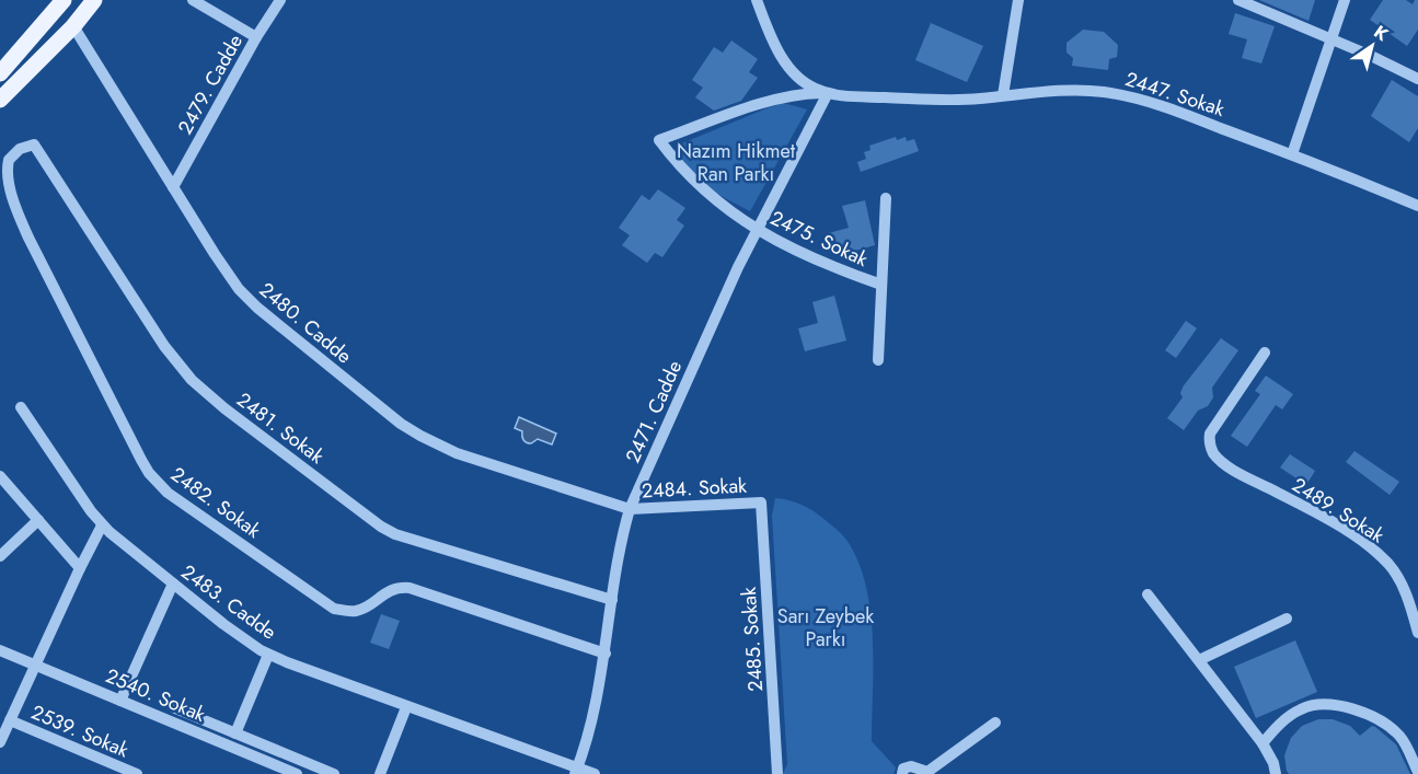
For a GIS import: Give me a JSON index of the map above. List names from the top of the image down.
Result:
{
  "streets": {
    "street": [
      "2479. Cadde",
      "2447. Sokak",
      "2475. Sokak",
      "2480. Cadde",
      "2471. Cadde",
      "2481. Sokak",
      "2484. Sokak",
      "2482. Sokak",
      "2489. Sokak",
      "2483. Cadde",
      "2485. Sokak",
      "2540. Sokak",
      "2539. Sokak"
    ]
  },
  "crossings": [
    ["2479. Cadde", "2480. Cadde"],
    ["2447. Sokak", "2475. Sokak"],
    ["2447. Sokak", "2471. Cadde"],
    ["2475. Sokak", "2471. Cadde"],
    ["2480. Cadde", "2471. Cadde"],
    ["2480. Cadde", "2484. Sokak"],
    ["2471. Cadde", "2481. Sokak"],
    ["2471. Cadde", "2484. Sokak"],
    ["2471. Cadde", "2482. Sokak"],
    ["2471. Cadde", "2483. Cadde"],
    ["2481. Sokak", "2482. Sokak"],
    ["2484. Sokak", "2485. Sokak"]
  ],
  "parks": ["Nazım Hikmet Ran Parkı", "Sarı Zeybek Parkı"],
  "north": "top right"
}
